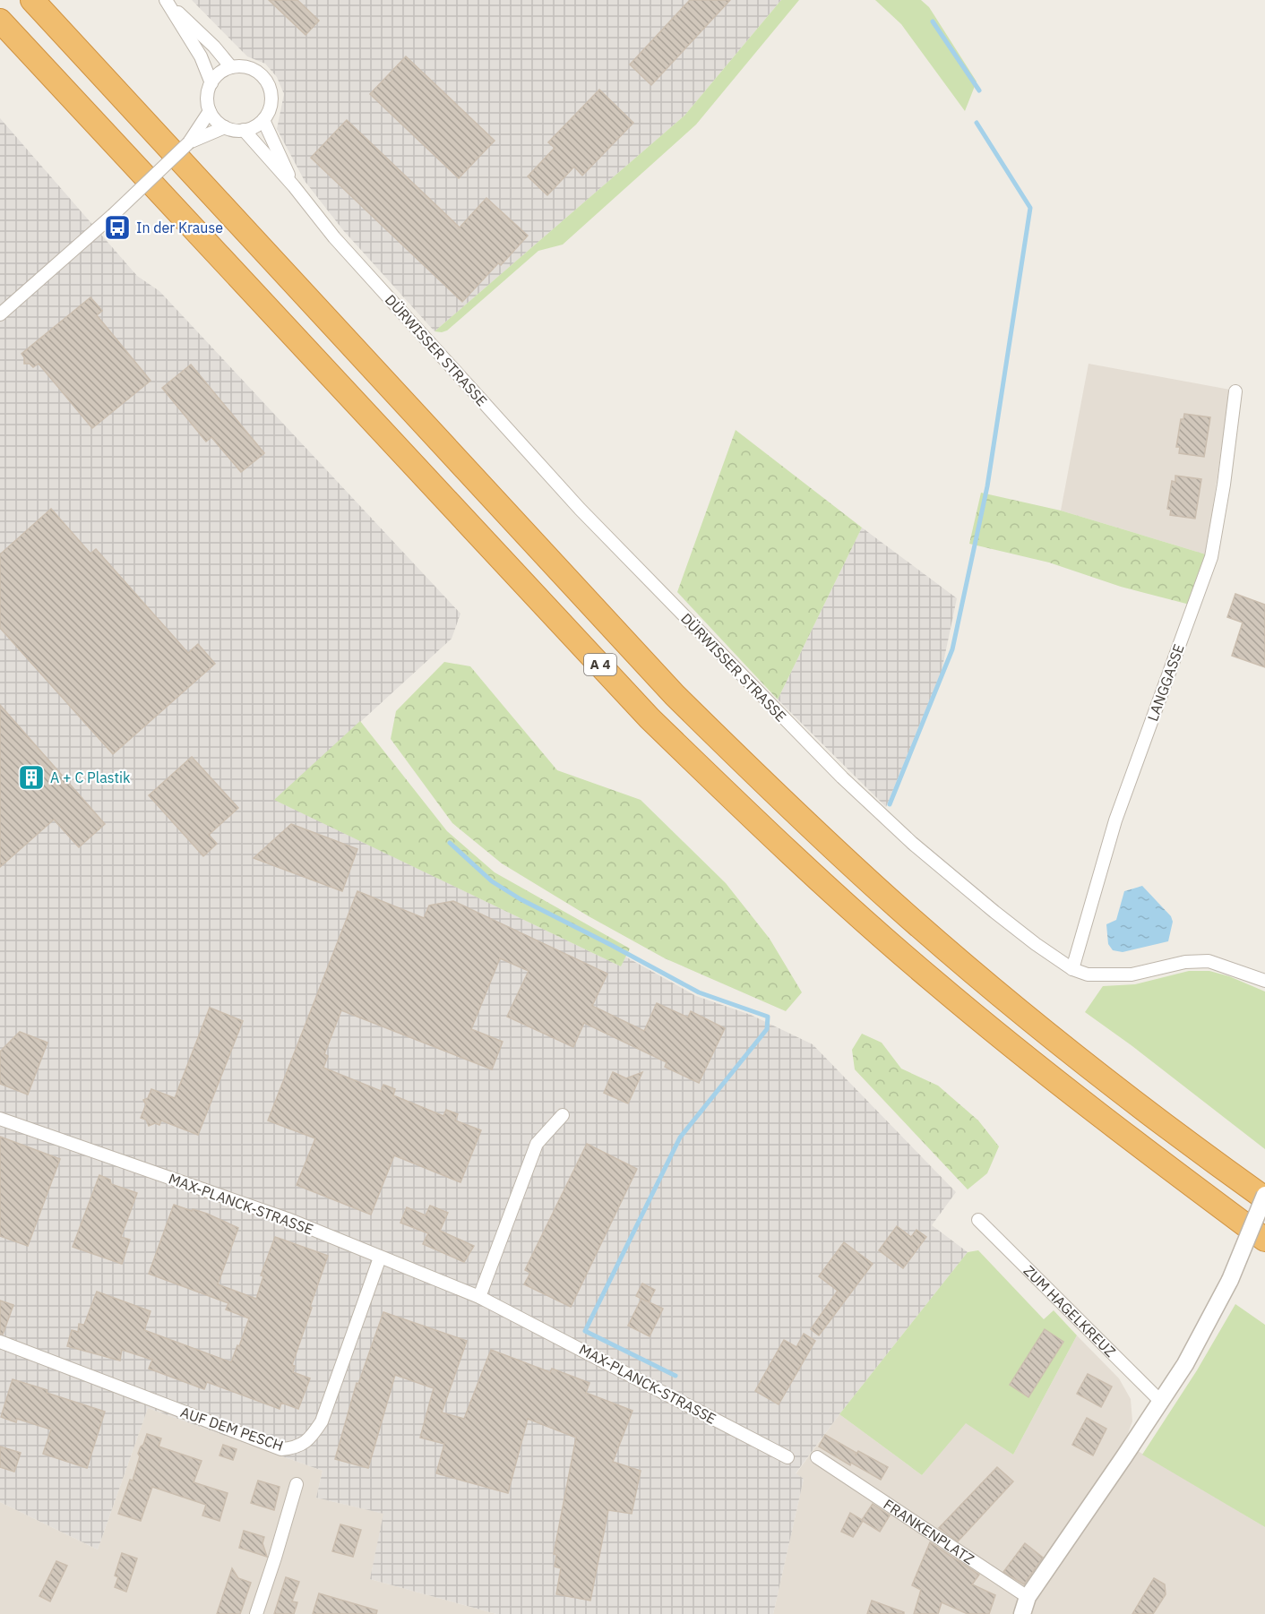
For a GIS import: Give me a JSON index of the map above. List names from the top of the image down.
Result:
{
  "streets": {
    "highway": ["A 4"],
    "street": [
      "DÜRWISSER STRASSE",
      "LANGGASSE",
      "MAX-PLANCK-STRASSE",
      "ZUM HAGELKREUZ",
      "AUF DEM PESCH",
      "FRANKENPLATZ"
    ]
  },
  "crossings": [
    ["DÜRWISSER STRASSE", "LANGGASSE"],
    ["MAX-PLANCK-STRASSE", "AUF DEM PESCH"]
  ],
  "places": {
    "bus stop": ["In der Krause"],
    "building": ["A + C Plastik"]
  }
}
